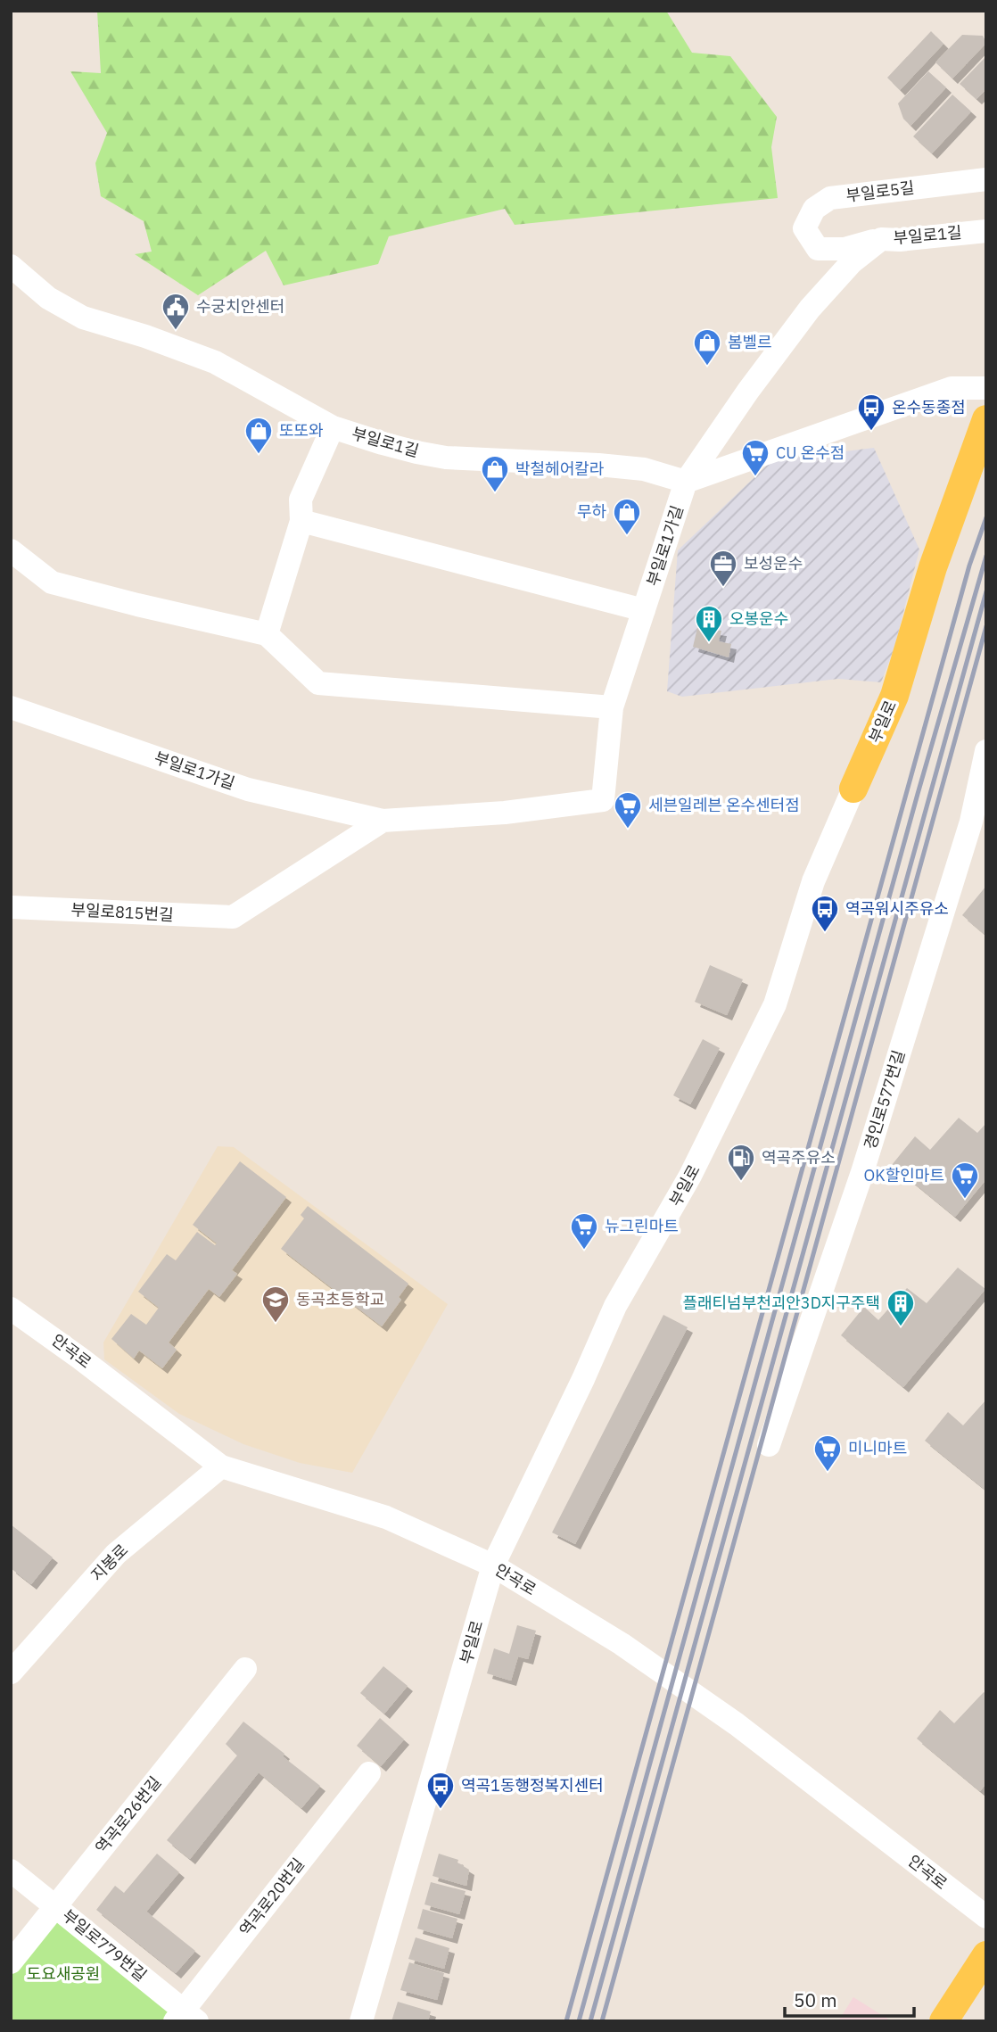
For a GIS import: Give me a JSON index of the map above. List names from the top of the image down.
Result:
{
  "streets": {
    "main road": ["부일로"],
    "street": [
      "부일로5길",
      "부일로1길",
      "부일로1가길",
      "부일로815번길",
      "경인로577번길",
      "안곡로",
      "지봉로",
      "역곡로26번길",
      "역곡로20번길",
      "부일로779번길"
    ]
  },
  "crossings": [
    ["부일로5길", "부일로1길"],
    ["부일로1길", "부일로1가길"],
    ["부일로1가길", "부일로815번길"],
    ["부일로", "안곡로"],
    ["안곡로", "지봉로"],
    ["역곡로26번길", "부일로779번길"],
    ["역곡로20번길", "부일로779번길"]
  ],
  "parks": ["도요새공원"],
  "places": {
    "public building": ["수궁치안센터"],
    "shop": [
      "봄벨르",
      "또또와",
      "박철헤어칼라",
      "무하"
    ],
    "bus stop": ["온수동종점", "역곡워시주유소", "역곡1동행정복지센터"],
    "supermarket": [
      "CU 온수점",
      "세븐일레븐 온수센터점",
      "OK할인마트",
      "뉴그린마트",
      "미니마트"
    ],
    "office": ["보성운수"],
    "building": ["오봉운수", "플래티넘부천괴안3D지구주택"],
    "fuel station": ["역곡주유소"],
    "school or university": ["동곡초등학교"]
  },
  "scale_bar": "50 m"
}
